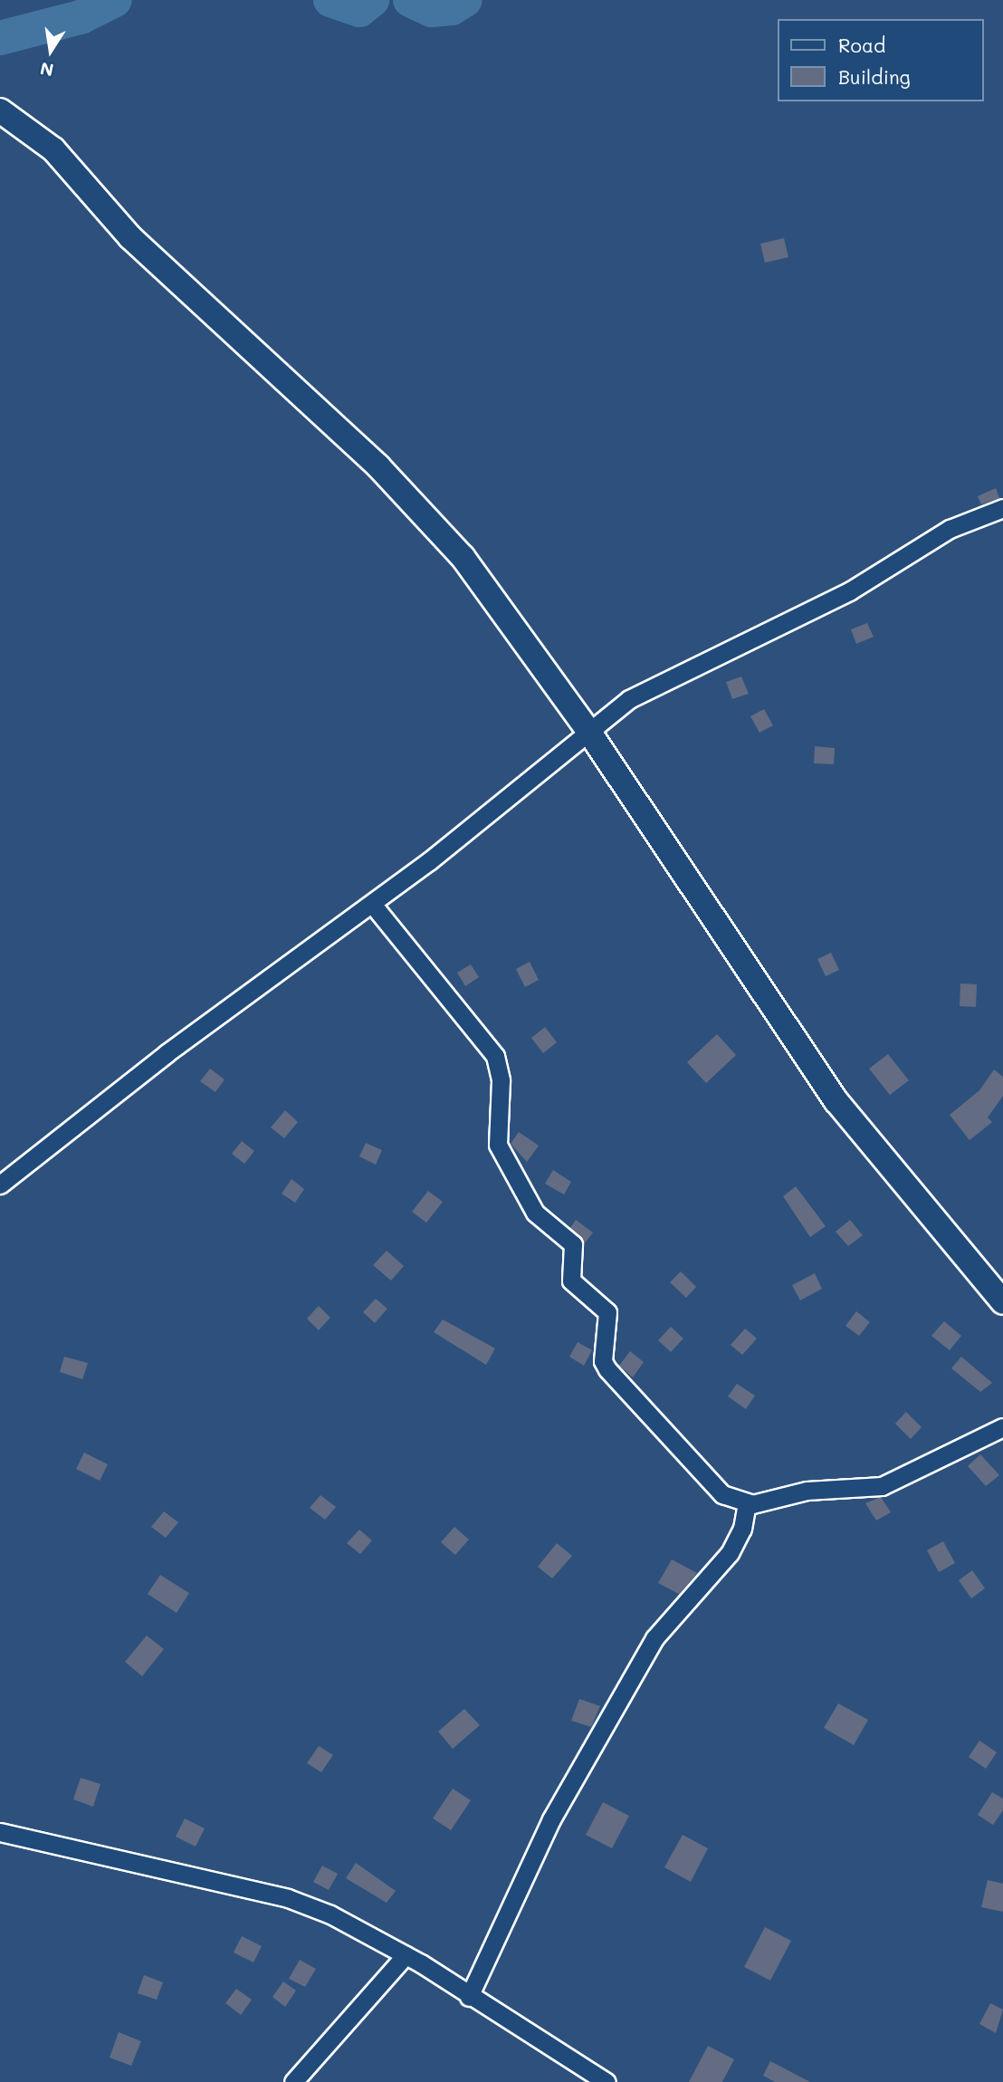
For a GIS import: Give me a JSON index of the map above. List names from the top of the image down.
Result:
{
  "legend": ["Road", "Building"],
  "north": "bottom"
}
